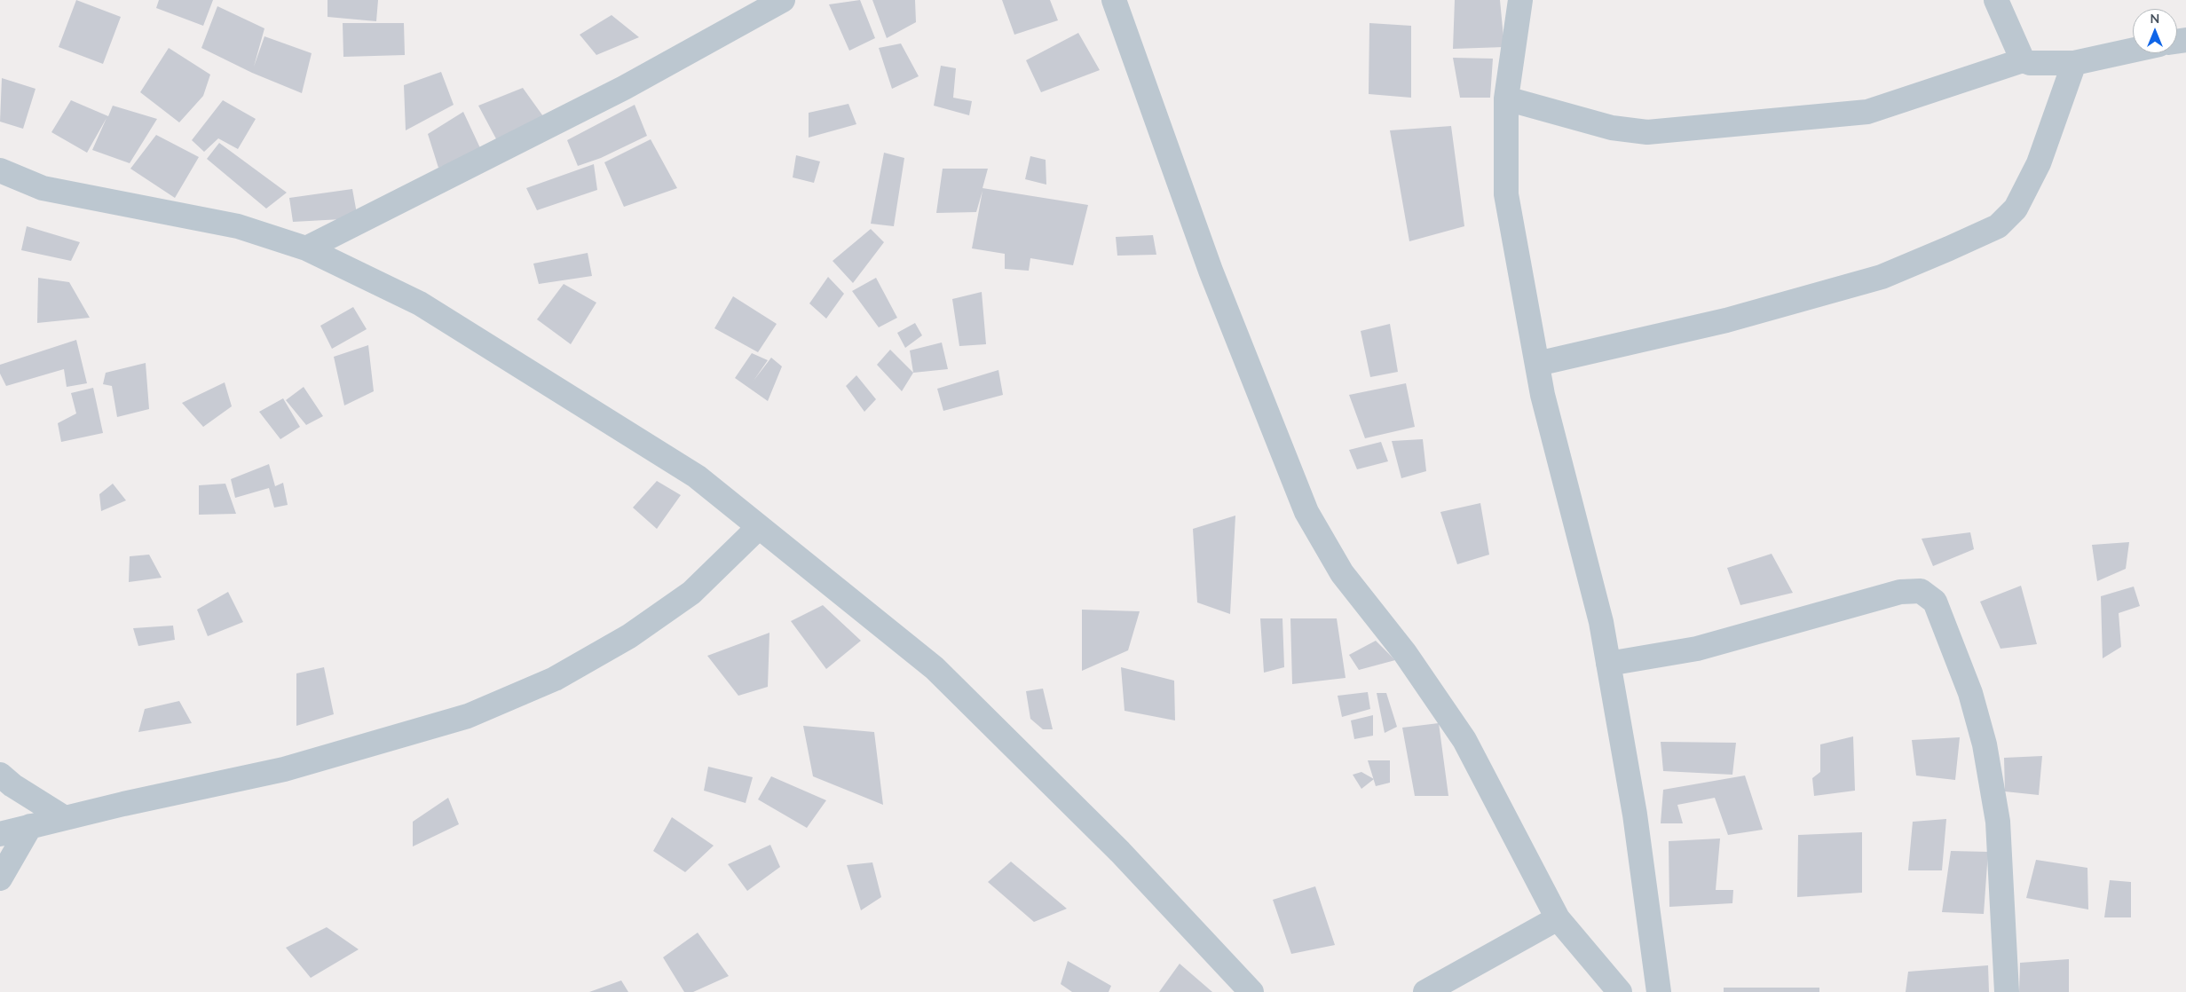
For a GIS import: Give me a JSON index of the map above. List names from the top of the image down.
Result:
{
  "north": "top"
}
